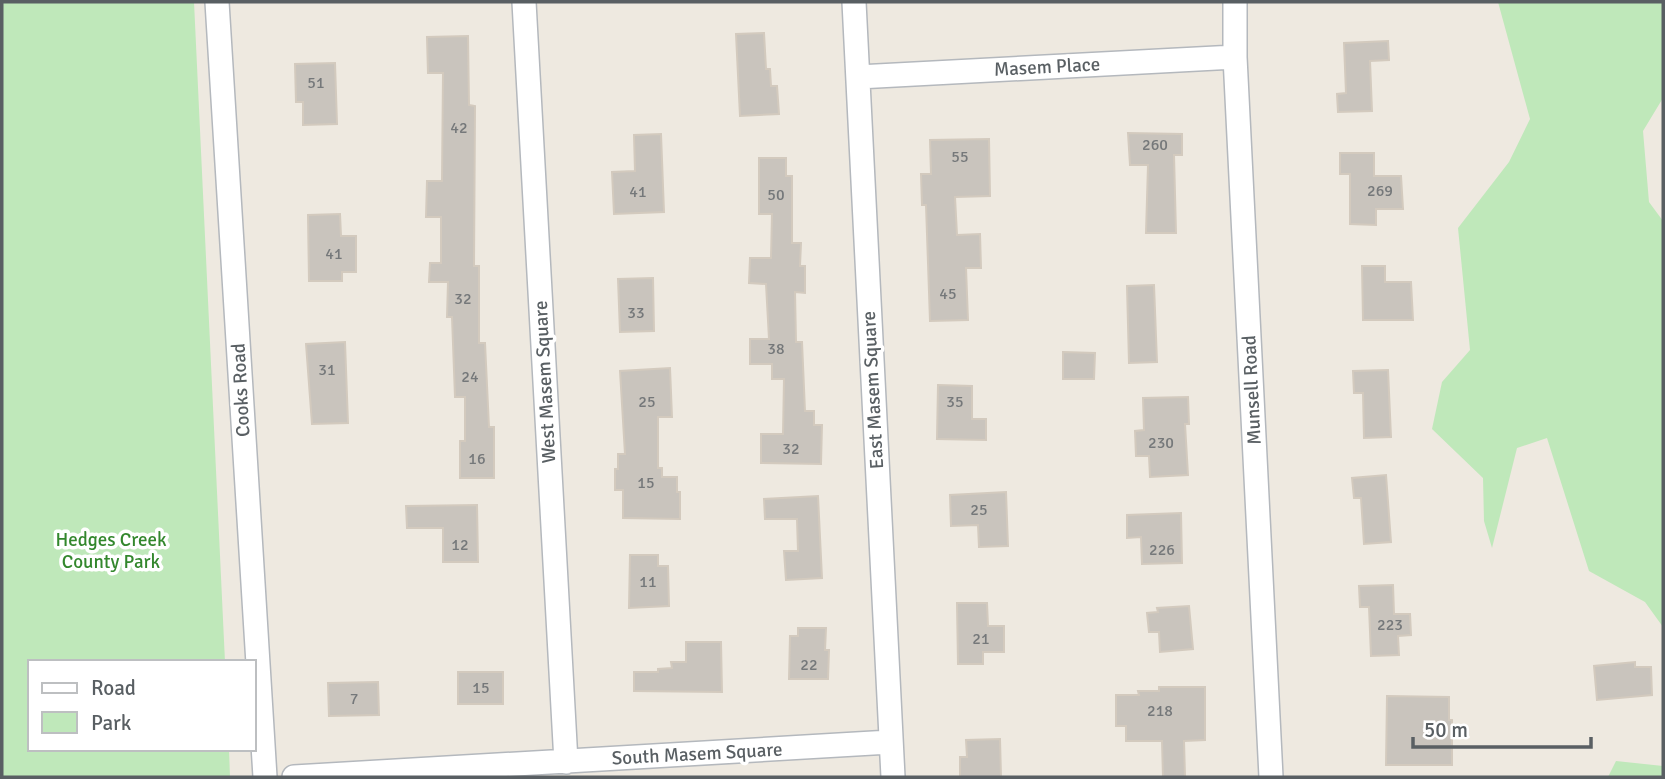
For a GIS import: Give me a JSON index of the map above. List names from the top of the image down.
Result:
{
  "streets": {
    "street": [
      "Masem Place",
      "West Masem Square",
      "Cooks Road",
      "East Masem Square",
      "Munsell Road",
      "South Masem Square"
    ]
  },
  "crossings": [
    ["Masem Place", "East Masem Square"],
    ["Masem Place", "Munsell Road"],
    ["West Masem Square", "South Masem Square"],
    ["East Masem Square", "South Masem Square"]
  ],
  "parks": ["Hedges Creek County Park"],
  "house_numbers": [
    "51",
    "42",
    "260",
    "55",
    "269",
    "41",
    "50",
    "41",
    "45",
    "32",
    "33",
    "38",
    "31",
    "24",
    "25",
    "35",
    "230",
    "32",
    "16",
    "15",
    "25",
    "12",
    "226",
    "11",
    "223",
    "21",
    "22",
    "15",
    "7",
    "218"
  ],
  "legend": ["Road", "Park"],
  "scale_bar": "50 m"
}
